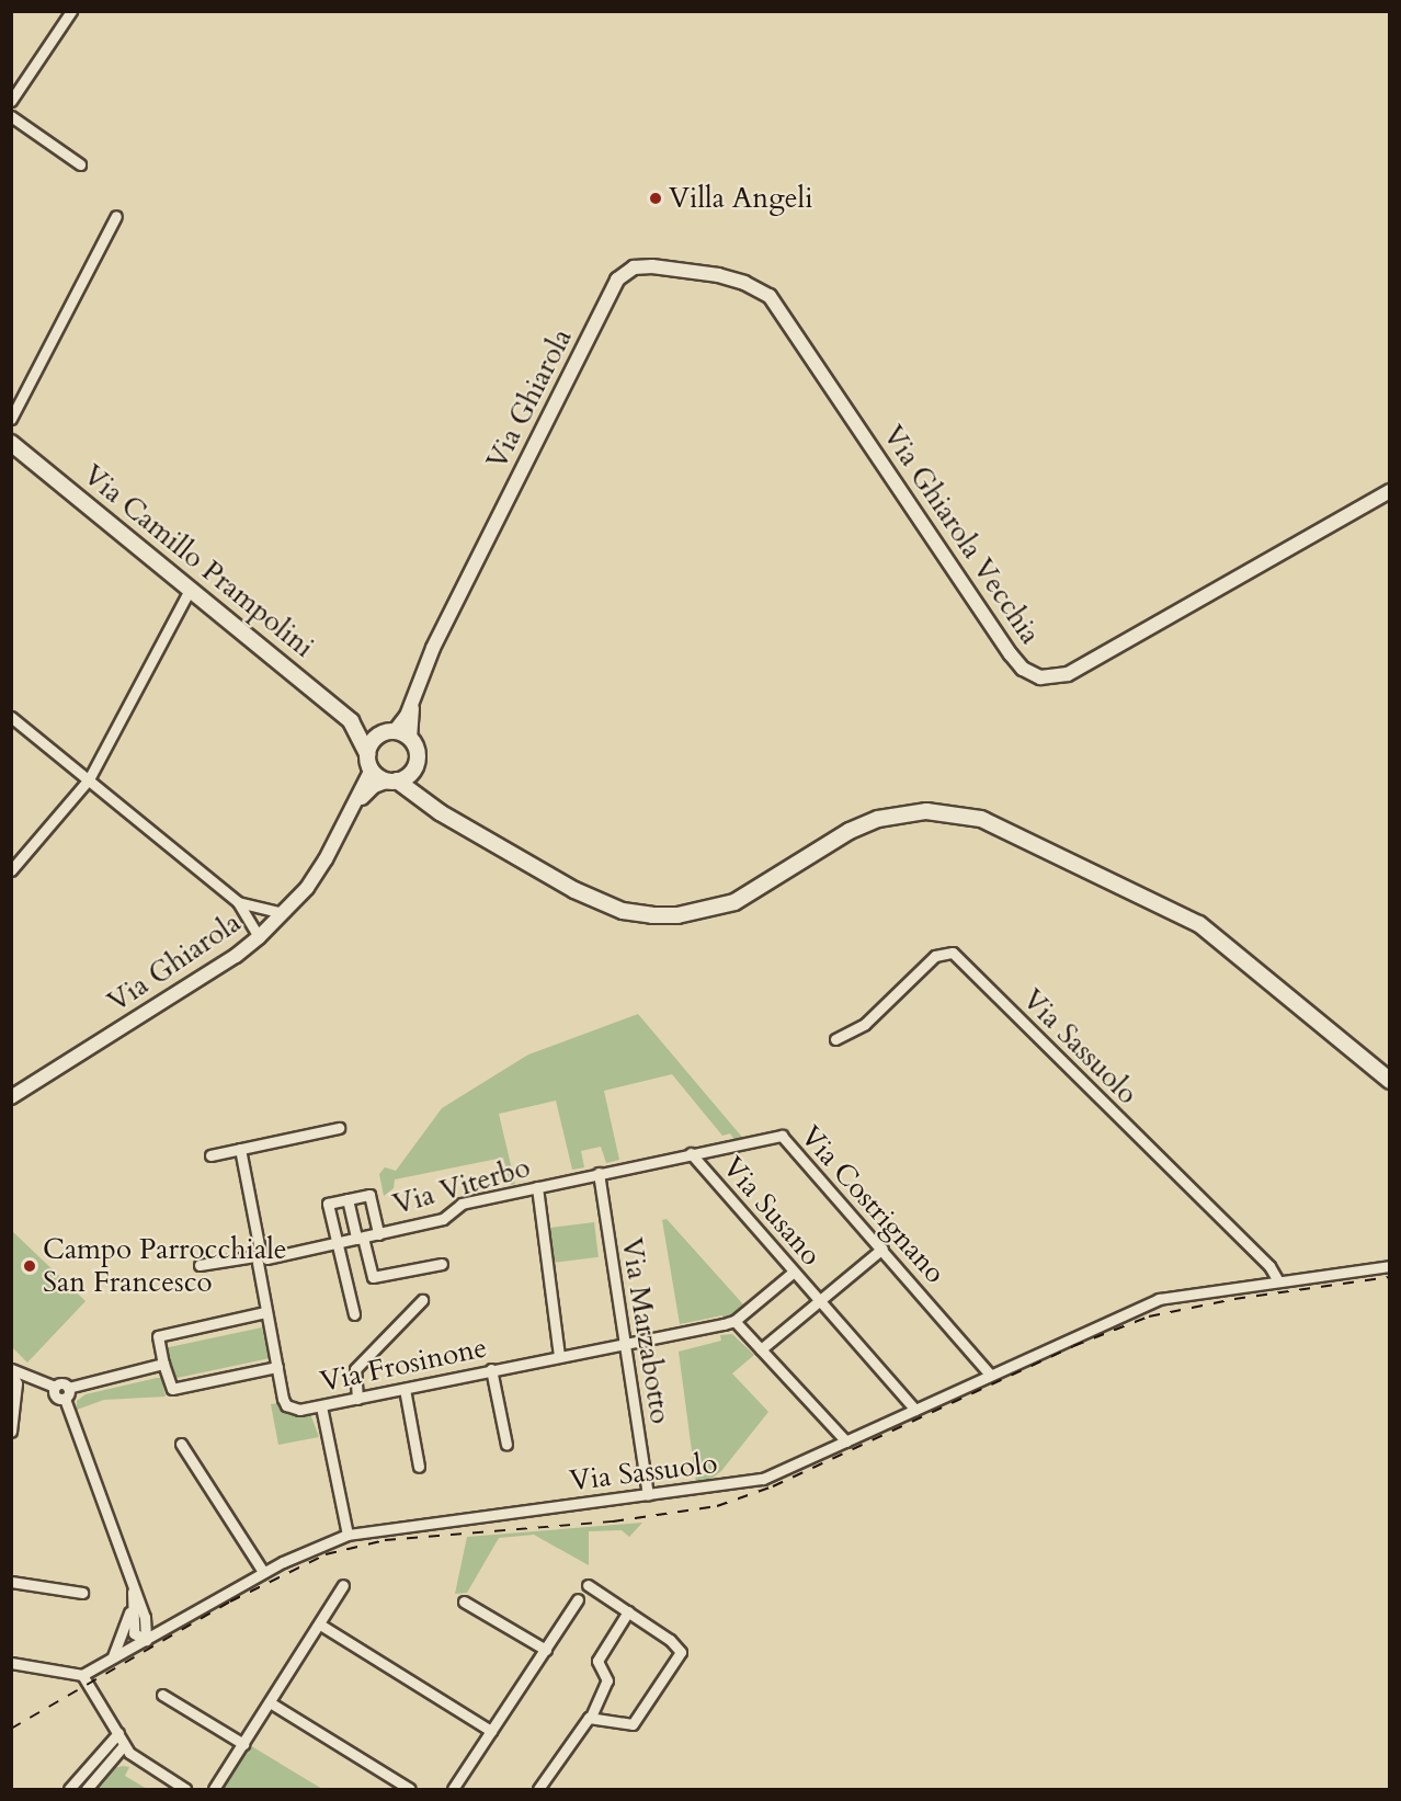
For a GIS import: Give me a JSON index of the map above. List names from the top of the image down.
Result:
{
  "streets": {
    "main road": ["Via Camillo Prampolini"],
    "street": [
      "Via Ghiarola",
      "Via Ghiarola Vecchia",
      "Via Sassuolo",
      "Via Viterbo",
      "Via Costrignano",
      "Via Susano",
      "Via Marzabotto",
      "Via Frosinone"
    ]
  },
  "crossings": [
    ["Via Ghiarola", "Via Ghiarola Vecchia"],
    ["Via Ghiarola", "Via Camillo Prampolini"],
    ["Via Sassuolo", "Via Costrignano"],
    ["Via Sassuolo", "Via Susano"],
    ["Via Sassuolo", "Via Marzabotto"],
    ["Via Viterbo", "Via Costrignano"],
    ["Via Viterbo", "Via Susano"],
    ["Via Viterbo", "Via Marzabotto"],
    ["Via Viterbo", "Via Frosinone"],
    ["Via Costrignano", "Via Susano"],
    ["Via Marzabotto", "Via Frosinone"]
  ],
  "places": ["Villa Angeli", "Campo Parrocchiale San Francesco"]
}
